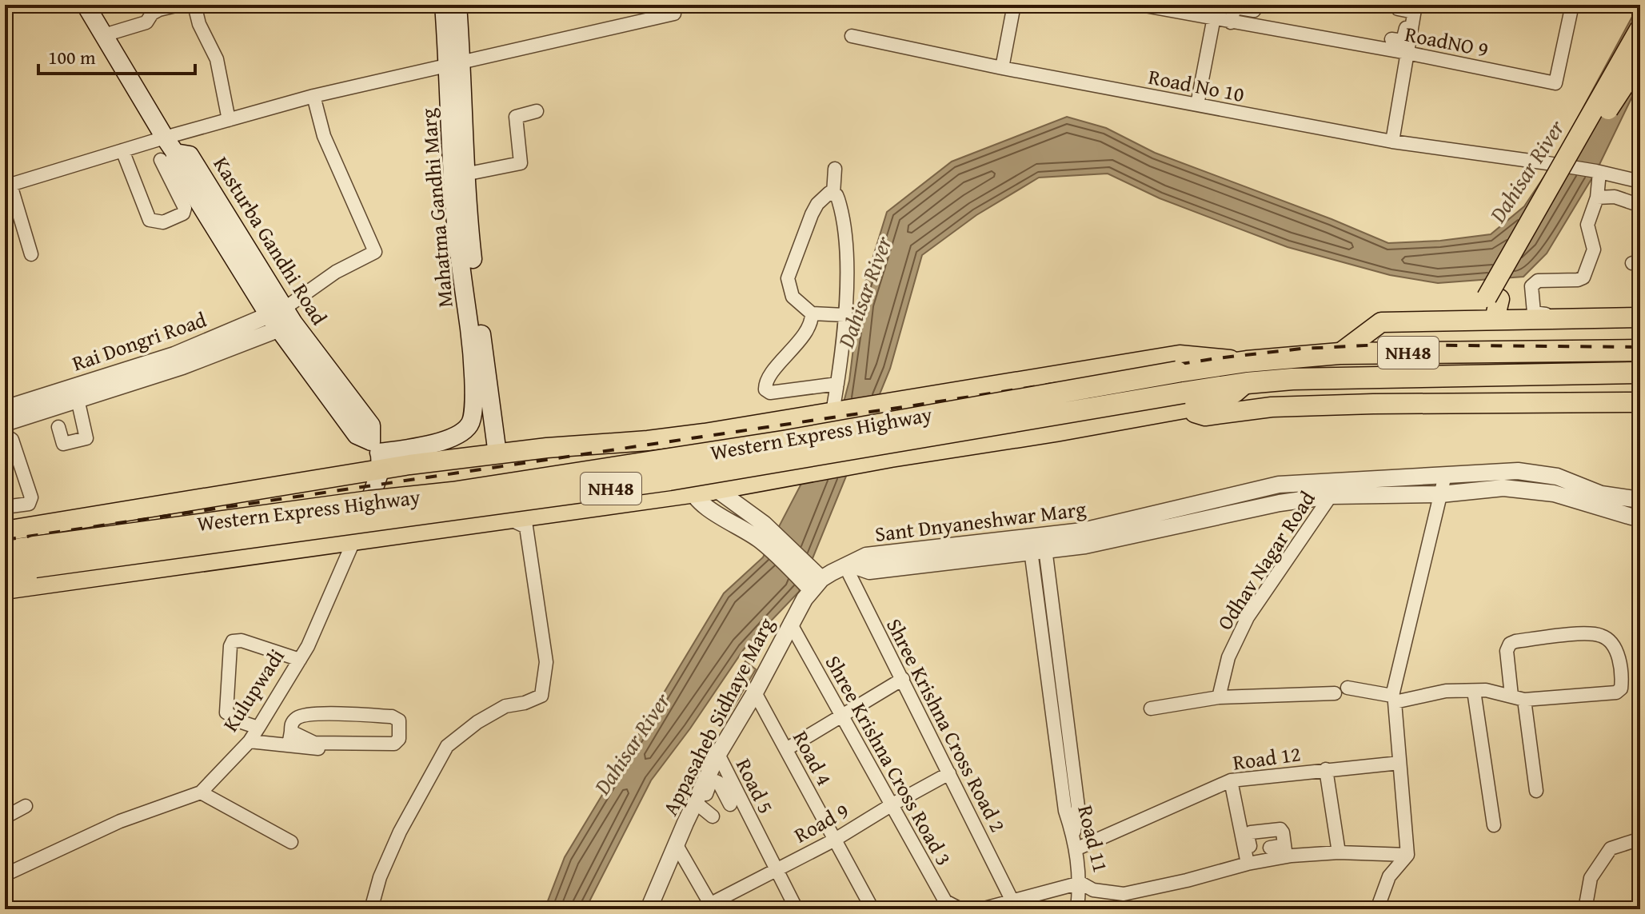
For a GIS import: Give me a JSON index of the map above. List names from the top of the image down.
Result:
{
  "streets": {
    "highway": ["NH48", "Western Express Highway"],
    "main road": ["Mahatma Gandhi Marg", "Kasturba Gandhi Road", "Kulupwadi"],
    "street": [
      "RoadNO 9",
      "Road No 10",
      "Rai Dongri Road",
      "Sant Dnyaneshwar Marg",
      "Odhav Nagar Road",
      "Appasaheb Sidhaye Marg",
      "Shree Krishna Cross Road 2",
      "Road 4",
      "Road 12",
      "Shree Krishna Cross Road 3",
      "Road 5",
      "Road 9",
      "Road 11"
    ]
  },
  "crossings": [
    ["Mahatma Gandhi Marg", "Kasturba Gandhi Road"],
    ["Mahatma Gandhi Marg", "Kulupwadi"],
    ["Kasturba Gandhi Road", "Kulupwadi"],
    ["Sant Dnyaneshwar Marg", "Odhav Nagar Road"],
    ["Sant Dnyaneshwar Marg", "Shree Krishna Cross Road 2"],
    ["Sant Dnyaneshwar Marg", "Road 11"],
    ["Appasaheb Sidhaye Marg", "Road 4"],
    ["Appasaheb Sidhaye Marg", "Shree Krishna Cross Road 3"],
    ["Appasaheb Sidhaye Marg", "Road 5"],
    ["Shree Krishna Cross Road 2", "Road 9"],
    ["Road 4", "Road 9"],
    ["Road 12", "Road 11"],
    ["Shree Krishna Cross Road 3", "Road 9"],
    ["Road 5", "Road 9"]
  ],
  "water": ["Dahisar River"],
  "scale_bar": "100 m"
}
